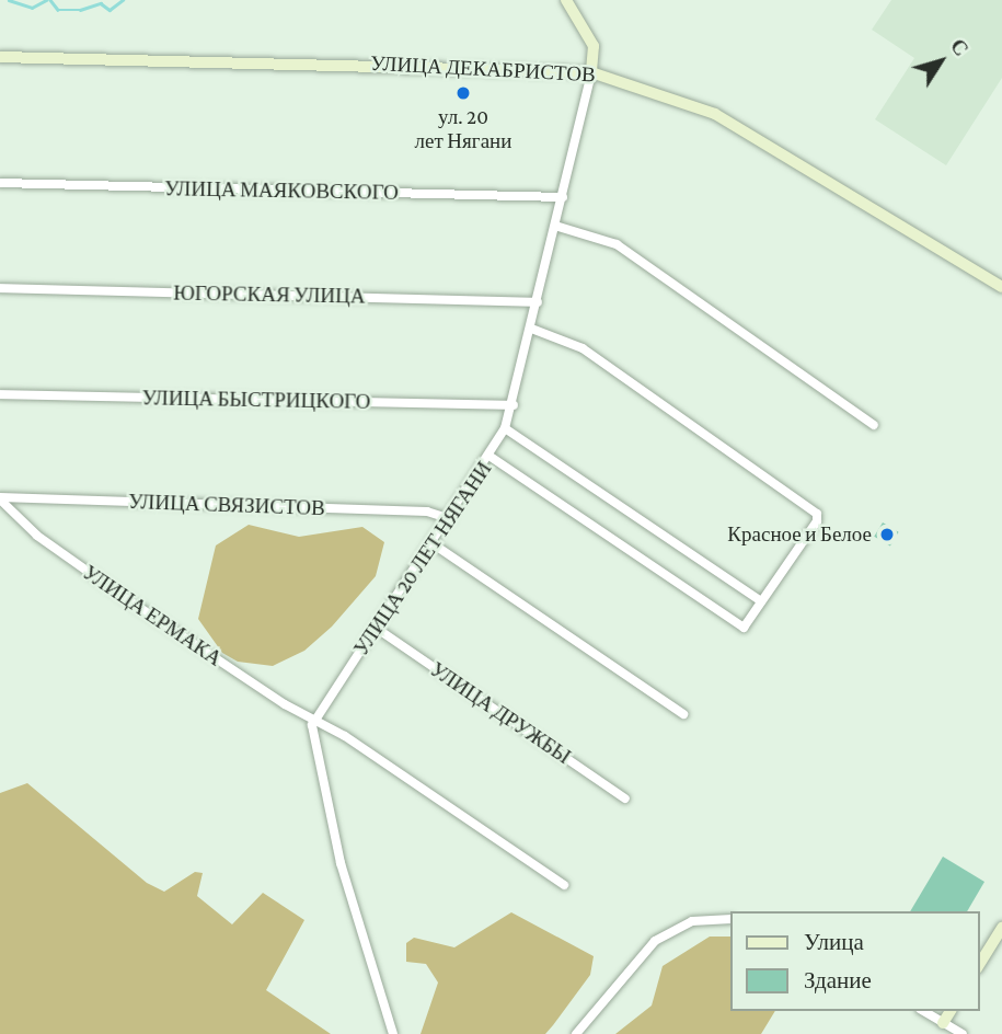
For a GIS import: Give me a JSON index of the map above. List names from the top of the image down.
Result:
{
  "streets": {
    "main road": ["УЛИЦА ДЕКАБРИСТОВ"],
    "street": [
      "УЛИЦА МАЯКОВСКОГО",
      "ЮГОРСКАЯ УЛИЦА",
      "УЛИЦА БЫСТРИЦКОГО",
      "УЛИЦА СВЯЗИСТОВ",
      "УЛИЦА 20 ЛЕТ НЯГАНИ",
      "УЛИЦА ЕРМАКА",
      "УЛИЦА ДРУЖБЫ"
    ]
  },
  "crossings": [
    ["УЛИЦА ДЕКАБРИСТОВ", "УЛИЦА 20 ЛЕТ НЯГАНИ"],
    ["УЛИЦА МАЯКОВСКОГО", "УЛИЦА 20 ЛЕТ НЯГАНИ"],
    ["ЮГОРСКАЯ УЛИЦА", "УЛИЦА 20 ЛЕТ НЯГАНИ"],
    ["УЛИЦА БЫСТРИЦКОГО", "УЛИЦА 20 ЛЕТ НЯГАНИ"],
    ["УЛИЦА СВЯЗИСТОВ", "УЛИЦА 20 ЛЕТ НЯГАНИ"],
    ["УЛИЦА СВЯЗИСТОВ", "УЛИЦА ЕРМАКА"],
    ["УЛИЦА 20 ЛЕТ НЯГАНИ", "УЛИЦА ЕРМАКА"],
    ["УЛИЦА 20 ЛЕТ НЯГАНИ", "УЛИЦА ДРУЖБЫ"]
  ],
  "places": ["ул. 20 лет Нягани", "Красное и Белое"],
  "legend": ["Улица", "Здание"],
  "north": "top right"
}
